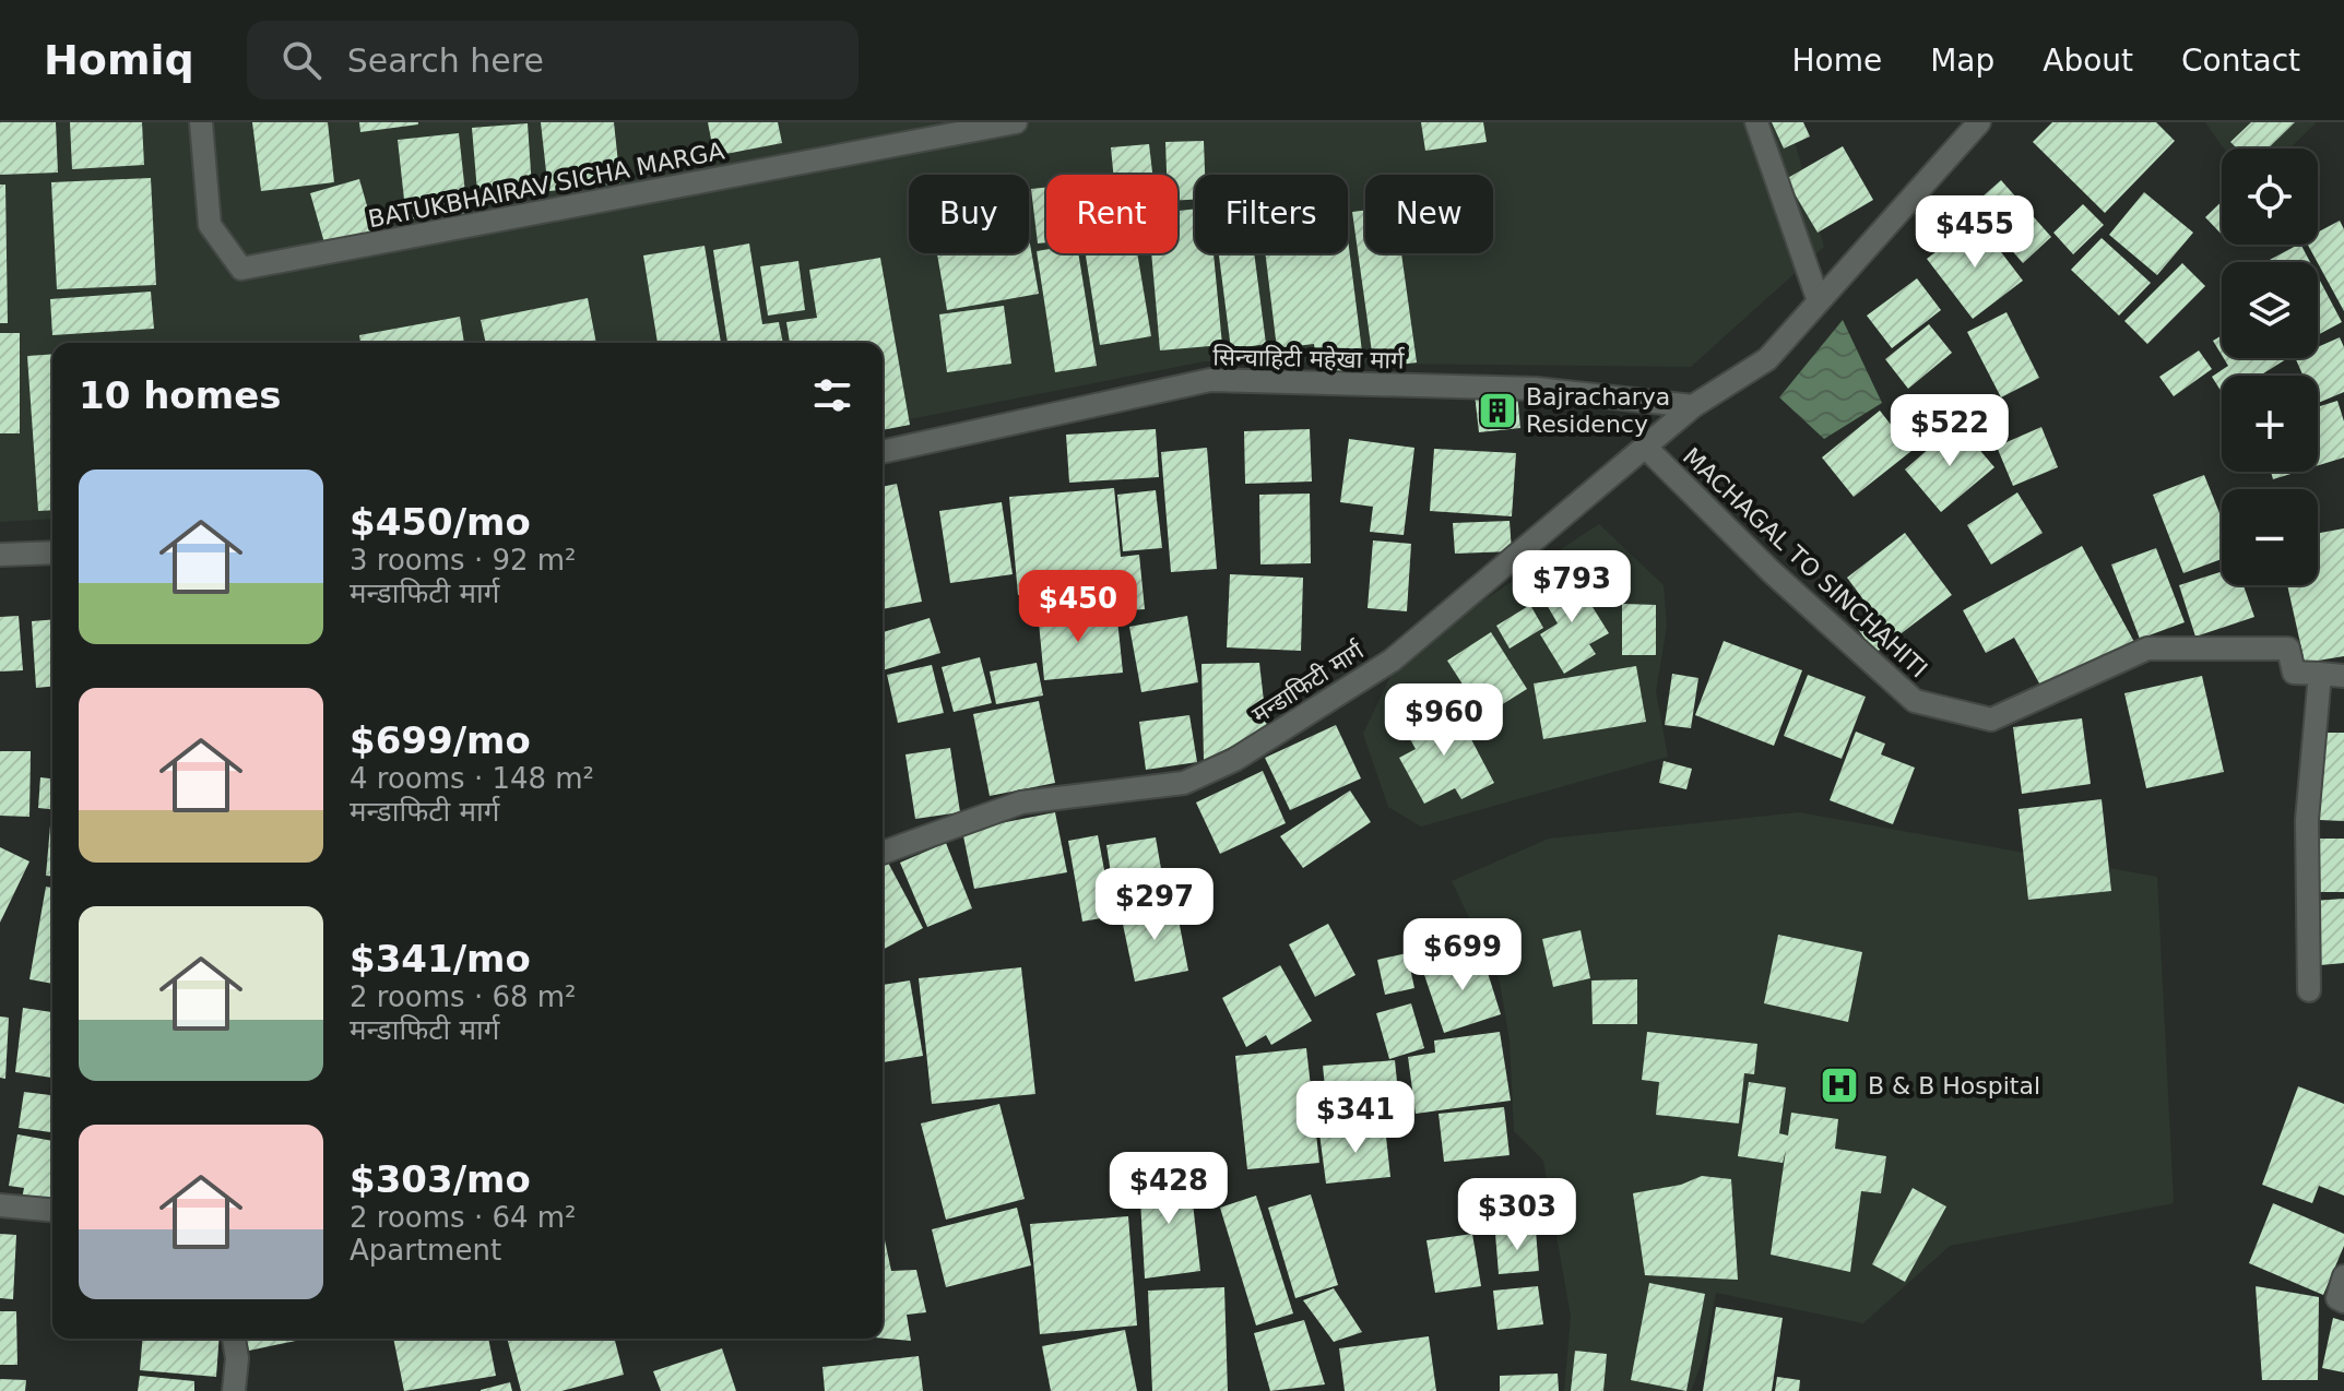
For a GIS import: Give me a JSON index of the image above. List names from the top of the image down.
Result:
{
  "streets": {
    "street": [
      "BATUKBHAIRAV SICHA MARGA",
      "सिन्चाहिटी महेखा मार्ग",
      "MACHAGAL TO SINCHAHITI",
      "मन्डाफिटी मार्ग"
    ]
  },
  "crossings": [
    ["सिन्चाहिटी महेखा मार्ग", "मन्डाफिटी मार्ग"],
    ["MACHAGAL TO SINCHAHITI", "मन्डाफिटी मार्ग"]
  ],
  "places": {
    "building": ["Bajracharya Residency"],
    "hospital": ["B & B Hospital"]
  },
  "page": {
    "header": "Homiq",
    "search": "Search here",
    "nav": [
      "Home",
      "Map",
      "About",
      "Contact"
    ],
    "map_buttons": ["+", "−"],
    "chip": [
      "Buy",
      "Rent",
      "Filters",
      "New"
    ],
    "price": [
      "$455",
      "$522",
      "$793",
      "$450",
      "$960",
      "$297",
      "$699",
      "$341",
      "$428",
      "$303"
    ],
    "heading": "10 homes",
    "list": [
      {
        "name": "$450/mo",
        "note": "3 rooms · 92 m² · मन्डाफिटी मार्ग"
      },
      {
        "name": "$699/mo",
        "note": "4 rooms · 148 m² · मन्डाफिटी मार्ग"
      },
      {
        "name": "$341/mo",
        "note": "2 rooms · 68 m² · मन्डाफिटी मार्ग"
      },
      {
        "name": "$303/mo",
        "note": "2 rooms · 64 m² · Apartment"
      }
    ]
  }
}
